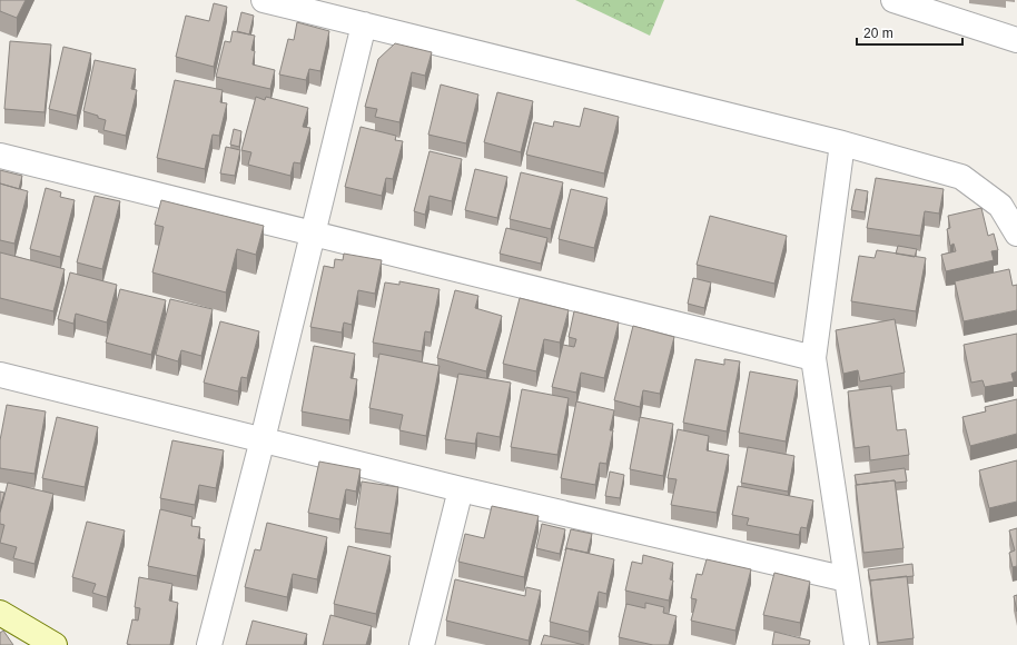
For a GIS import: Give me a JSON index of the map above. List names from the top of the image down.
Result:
{
  "scale_bar": "20 m"
}
